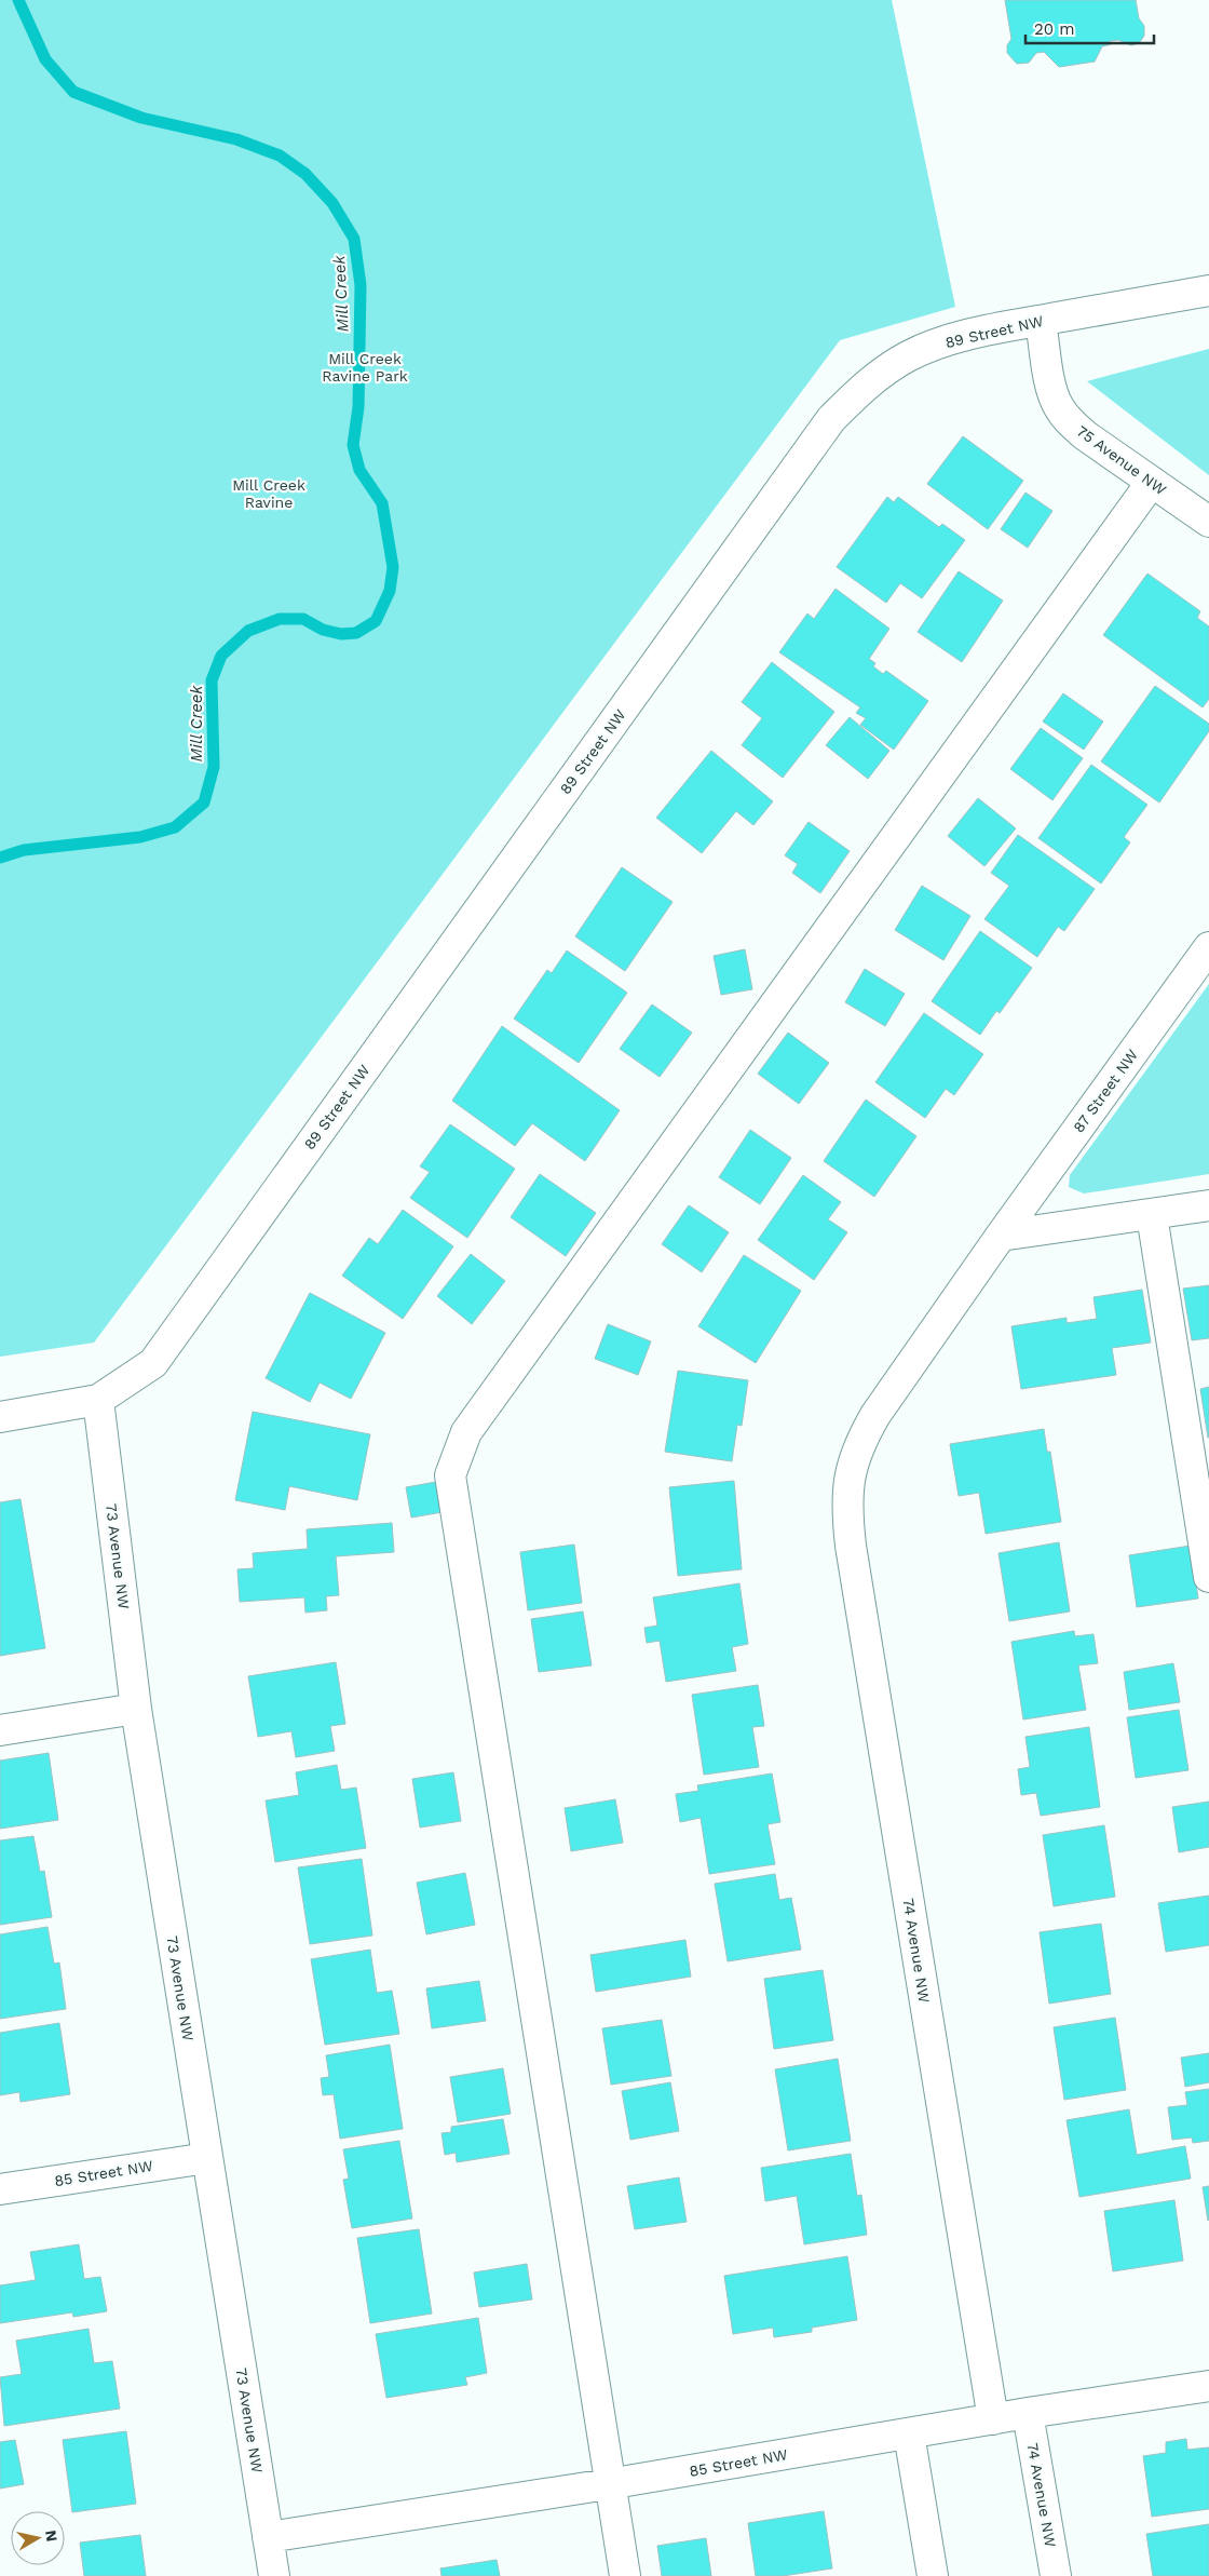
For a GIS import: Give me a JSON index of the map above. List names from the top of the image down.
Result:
{
  "streets": {
    "street": [
      "89 Street NW",
      "75 Avenue NW",
      "87 Street NW",
      "73 Avenue NW",
      "74 Avenue NW",
      "85 Street NW"
    ]
  },
  "crossings": [
    ["89 Street NW", "75 Avenue NW"],
    ["89 Street NW", "73 Avenue NW"],
    ["87 Street NW", "74 Avenue NW"],
    ["73 Avenue NW", "85 Street NW"],
    ["74 Avenue NW", "85 Street NW"]
  ],
  "water": ["Mill Creek"],
  "parks": ["Mill Creek Ravine Park", "Mill Creek Ravine"],
  "scale_bar": "20 m",
  "north": "right"
}
